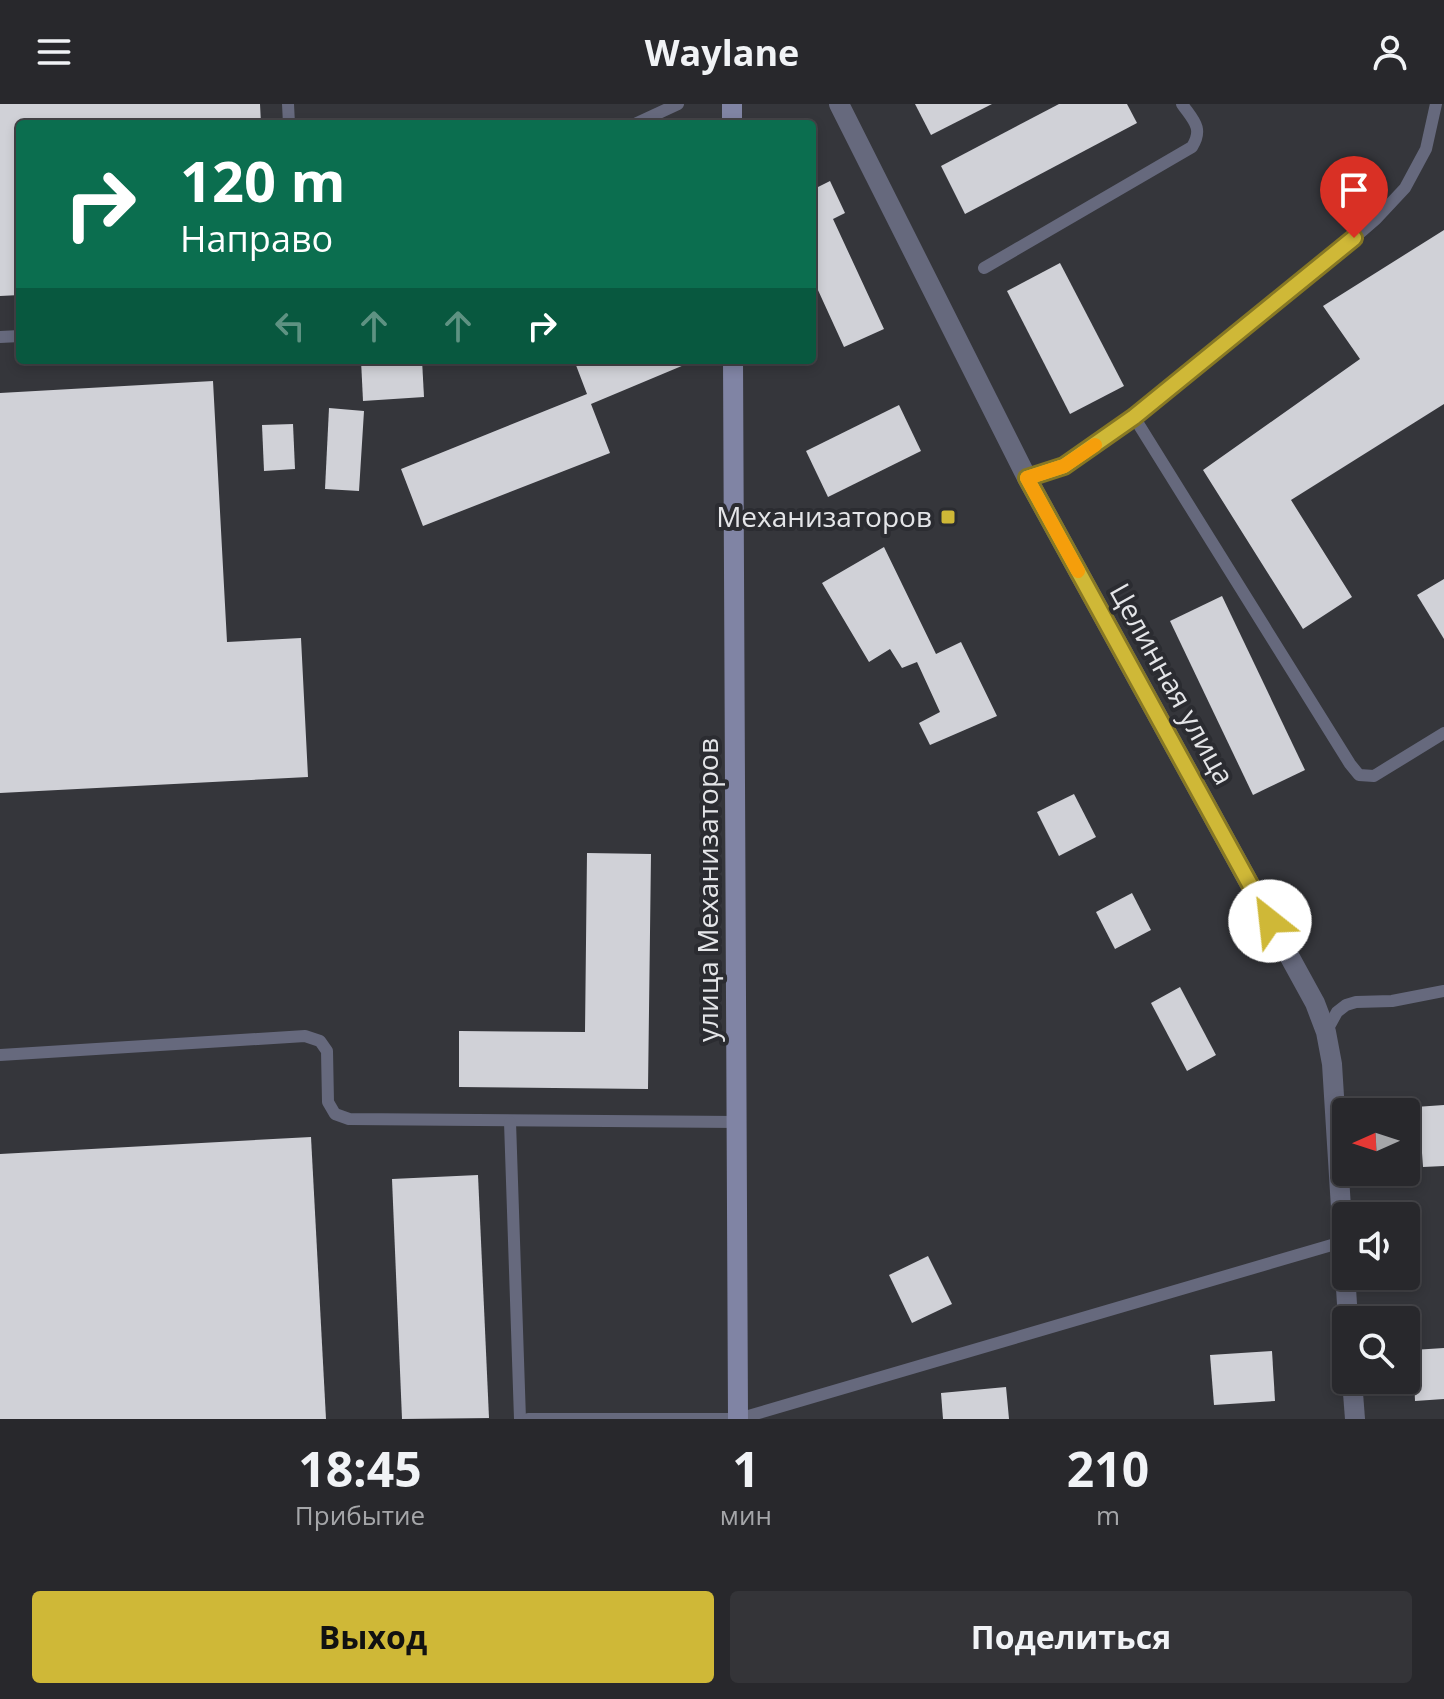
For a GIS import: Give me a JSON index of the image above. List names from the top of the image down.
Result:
{
  "streets": {
    "street": ["Целинная улица", "улица Механизаторов"]
  },
  "places": {
    "transit": ["Механизаторов"]
  },
  "north": "left",
  "page": {
    "header": "Waylane",
    "turn": ["120 m", "Направо"],
    "eta": [
      "18:45",
      "Прибытие",
      "1",
      "мин",
      "210",
      "m"
    ],
    "buttons": ["Выход", "Поделиться"]
  }
}
